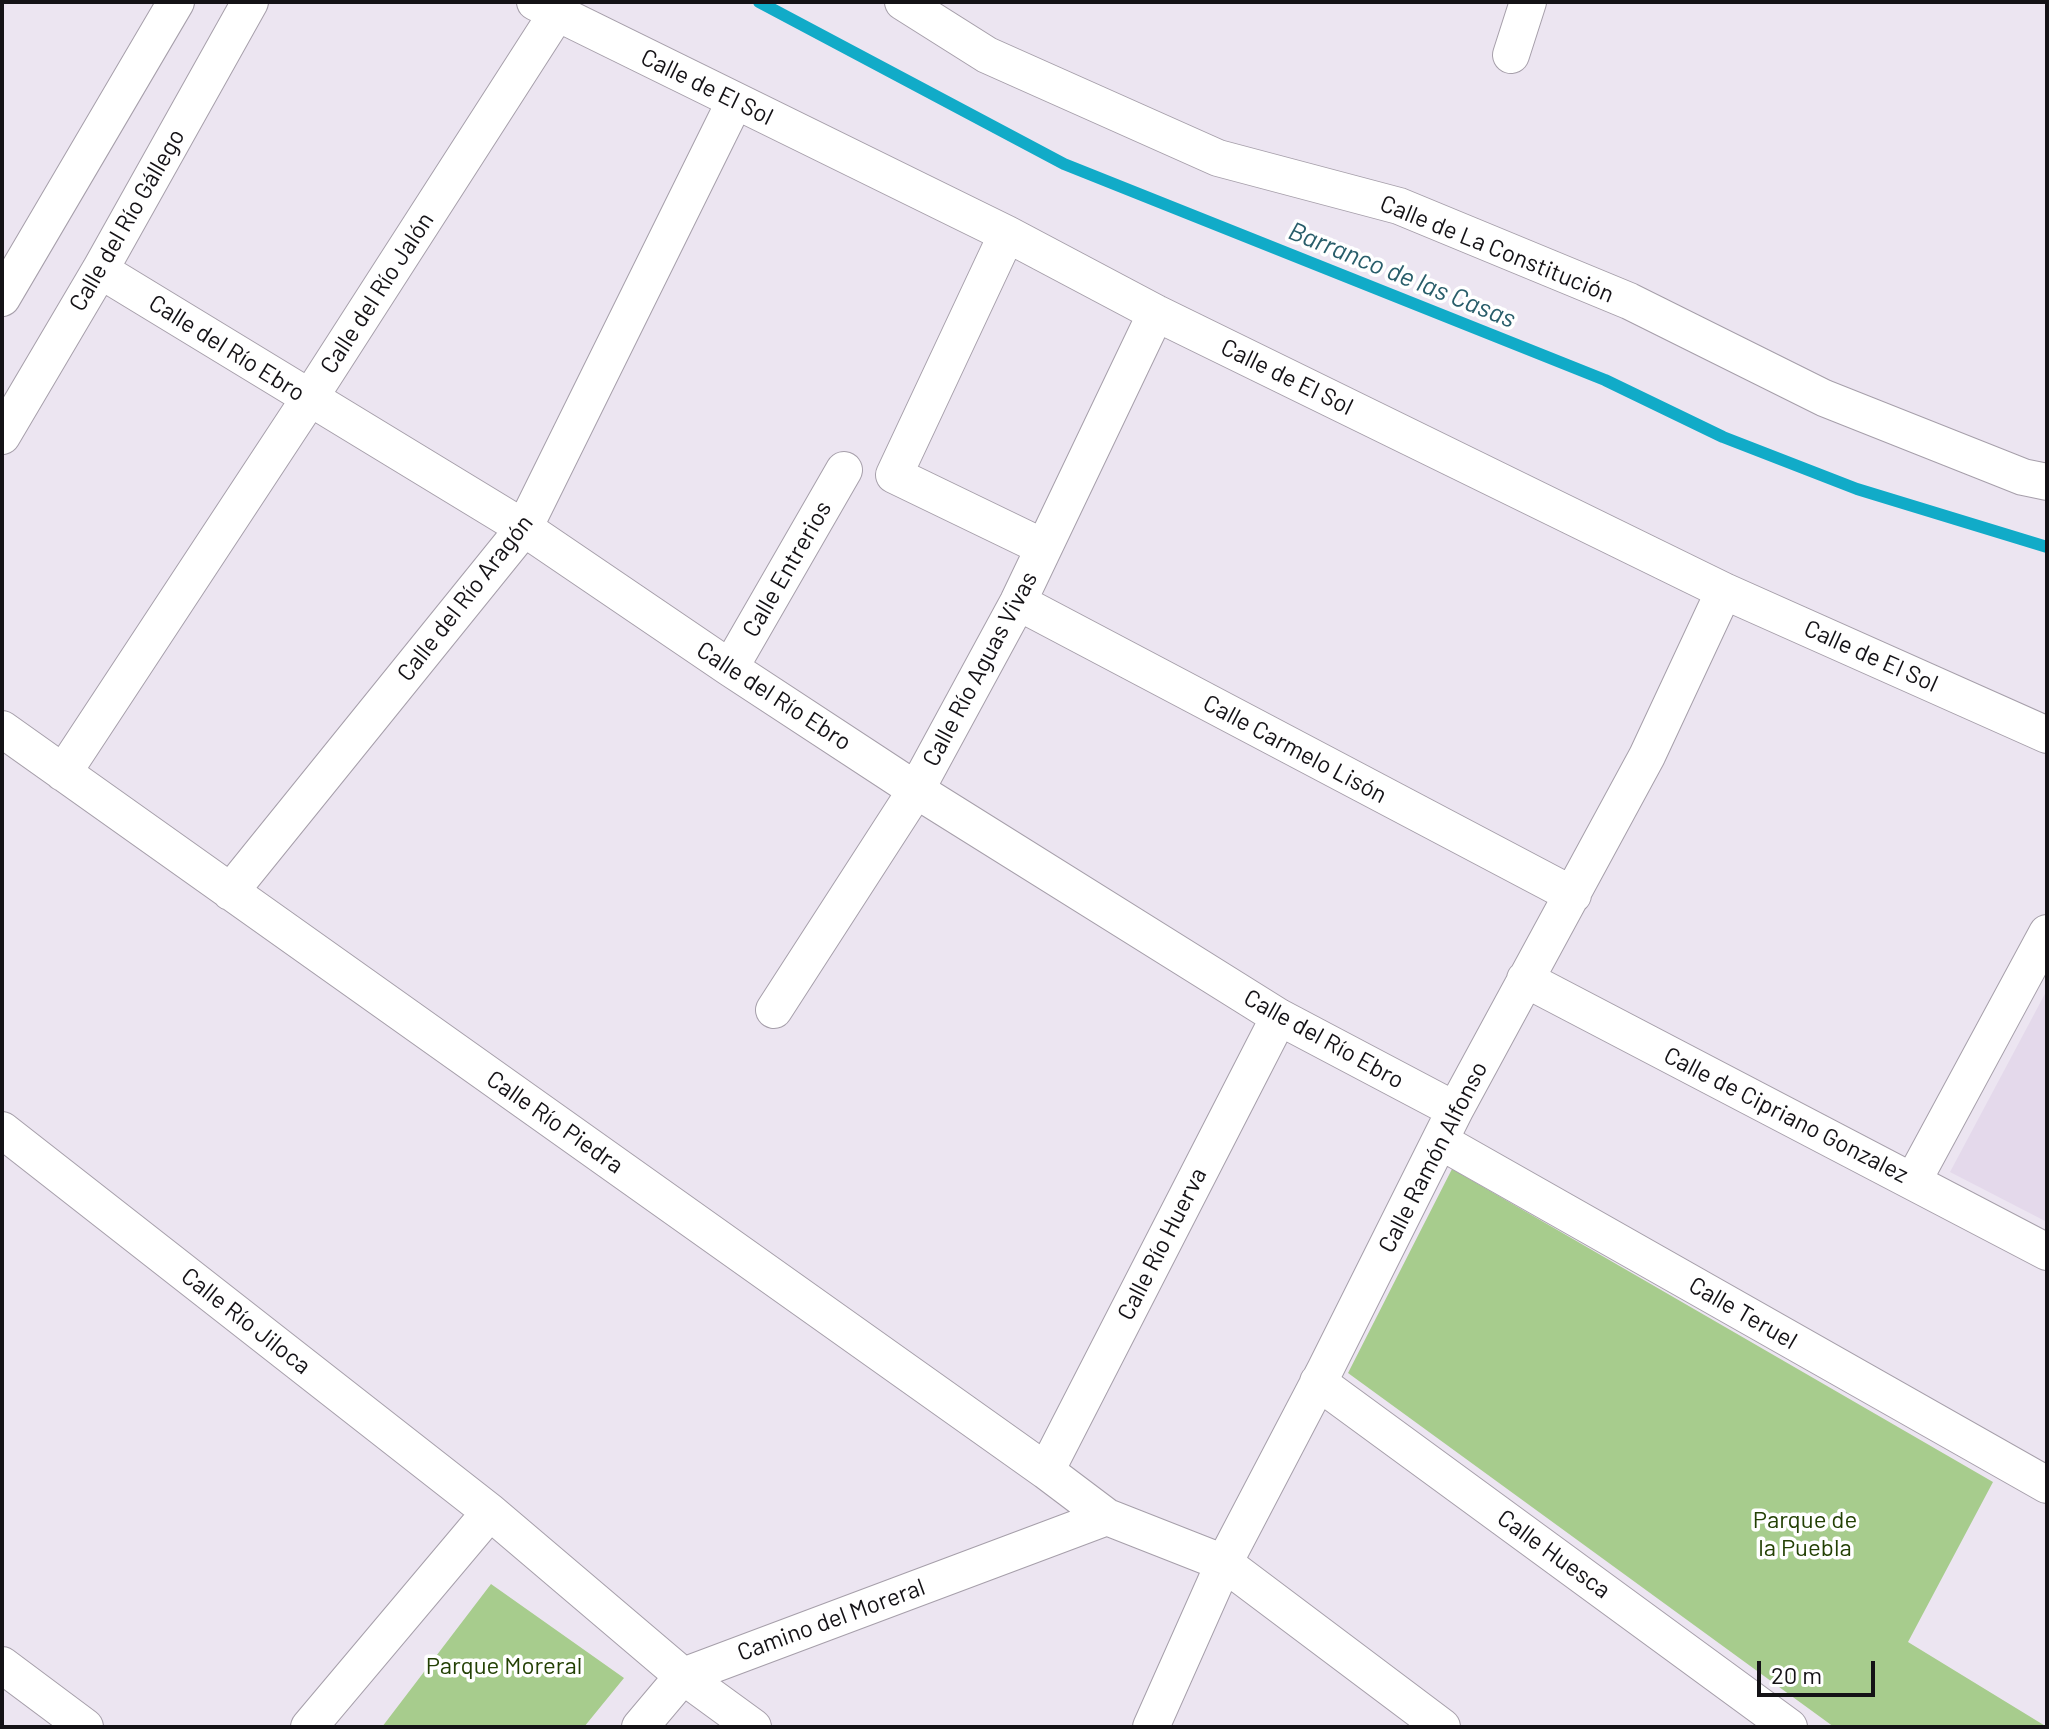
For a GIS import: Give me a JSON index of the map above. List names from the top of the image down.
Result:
{
  "streets": {
    "street": [
      "Calle de El Sol",
      "Calle del Río Gállego",
      "Calle de La Constitución",
      "Calle del Río Jalón",
      "Calle del Río Ebro",
      "Calle Entrerios",
      "Calle del Río Aragón",
      "Calle Río Aguas Vivas",
      "Calle Carmelo Lisón",
      "Calle de Cipriano Gonzalez",
      "Calle Río Piedra",
      "Calle Ramón Alfonso",
      "Calle Río Huerva",
      "Calle Teruel",
      "Calle Río Jiloca",
      "Calle Huesca",
      "Camino del Moreral"
    ]
  },
  "crossings": [
    ["Calle de El Sol", "Calle del Río Jalón"],
    ["Calle de El Sol", "Calle del Río Aragón"],
    ["Calle de El Sol", "Calle Río Aguas Vivas"],
    ["Calle de El Sol", "Calle Ramón Alfonso"],
    ["Calle del Río Gállego", "Calle del Río Ebro"],
    ["Calle del Río Jalón", "Calle del Río Ebro"],
    ["Calle del Río Jalón", "Calle Río Piedra"],
    ["Calle del Río Ebro", "Calle Entrerios"],
    ["Calle del Río Ebro", "Calle del Río Aragón"],
    ["Calle del Río Ebro", "Calle Río Aguas Vivas"],
    ["Calle del Río Ebro", "Calle Ramón Alfonso"],
    ["Calle del Río Ebro", "Calle Río Huerva"],
    ["Calle del Río Ebro", "Calle Teruel"],
    ["Calle del Río Aragón", "Calle Río Piedra"],
    ["Calle Río Aguas Vivas", "Calle Carmelo Lisón"],
    ["Calle Carmelo Lisón", "Calle Ramón Alfonso"],
    ["Calle de Cipriano Gonzalez", "Calle Ramón Alfonso"],
    ["Calle Río Piedra", "Calle Río Huerva"],
    ["Calle Río Piedra", "Camino del Moreral"],
    ["Calle Ramón Alfonso", "Calle Teruel"],
    ["Calle Ramón Alfonso", "Calle Huesca"]
  ],
  "water": ["Barranco de las Casas"],
  "parks": ["Parque de la Puebla", "Parque Moreral"],
  "scale_bar": "20 m"
}
